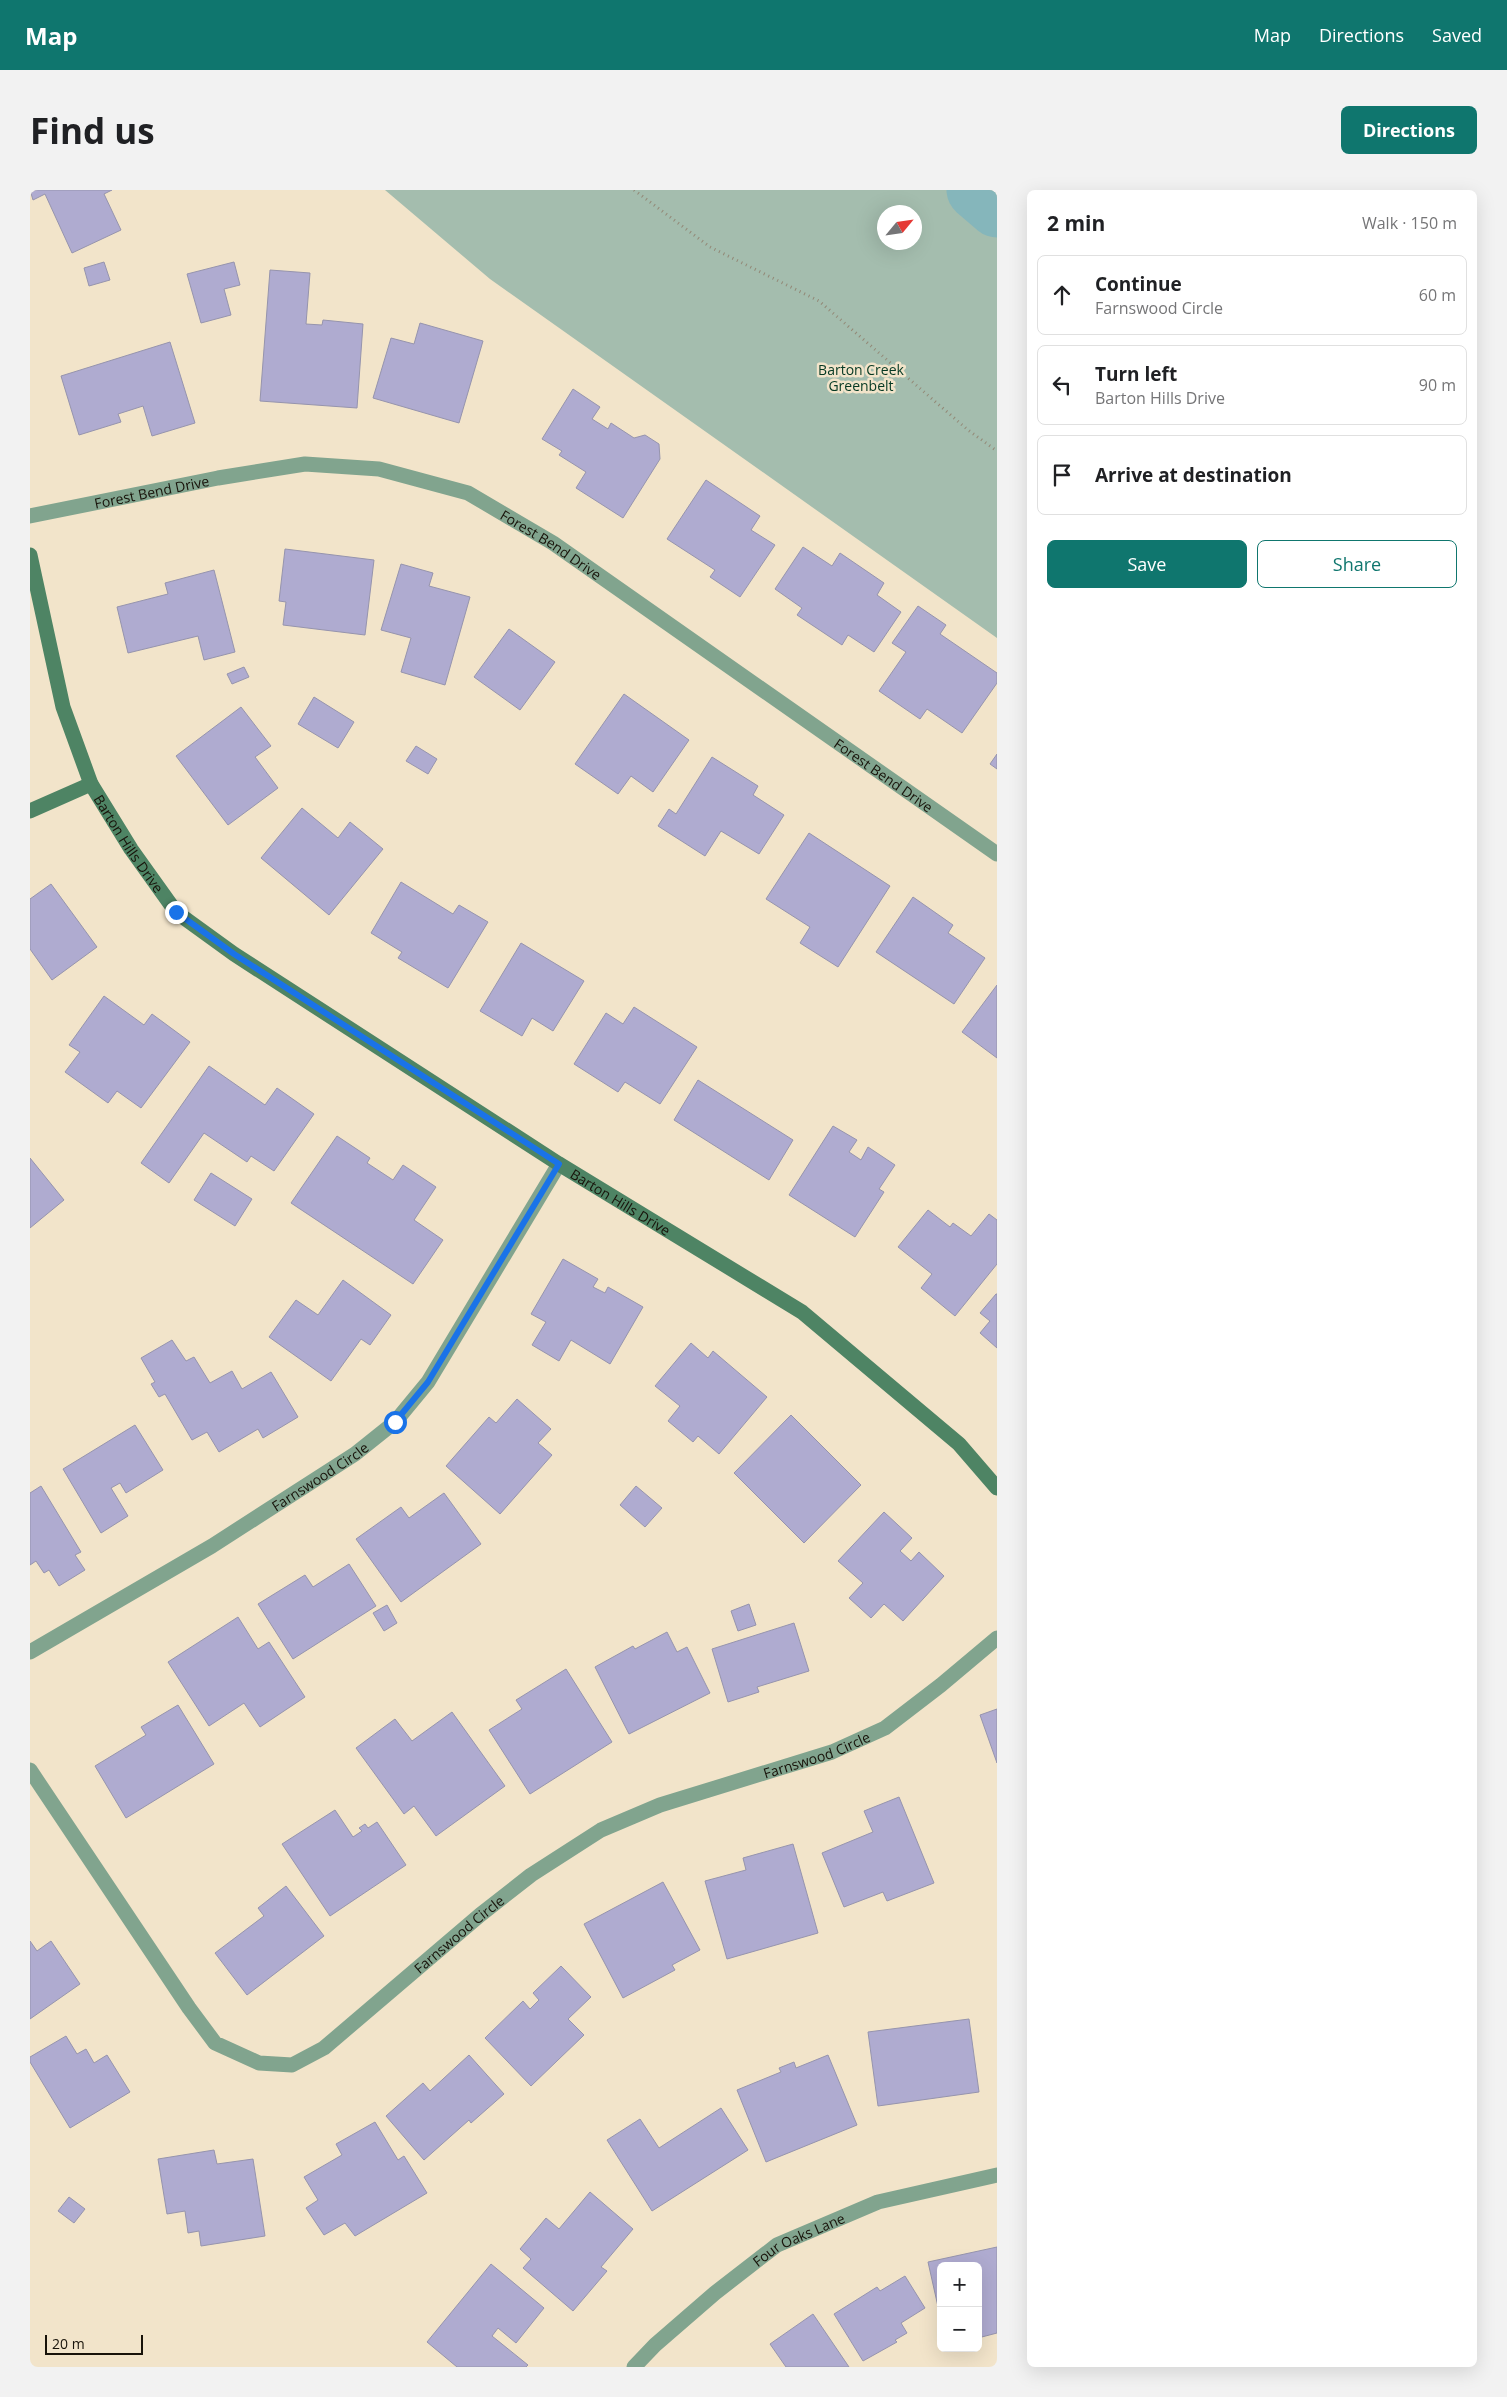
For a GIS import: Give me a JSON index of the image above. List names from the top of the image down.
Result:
{
  "streets": {
    "street": [
      "Forest Bend Drive",
      "Barton Hills Drive",
      "Farnswood Circle",
      "Four Oaks Lane"
    ]
  },
  "crossings": [
    ["Barton Hills Drive", "Farnswood Circle"]
  ],
  "parks": ["Barton Creek Greenbelt"],
  "scale_bar": "20 m",
  "north": "top right",
  "page": {
    "header": "Map",
    "nav": ["Map", "Directions", "Saved"],
    "buttons": [
      "Directions",
      ["Save", "Share"]
    ],
    "title": "Find us",
    "heading": ["2 min", "Walk · 150 m"],
    "list": [
      ["Continue", "Farnswood Circle", "60 m"],
      ["Turn left", "Barton Hills Drive", "90 m"],
      "Arrive at destination"
    ],
    "map_buttons": ["+", "−"],
    "scale": "20 m"
  }
}
